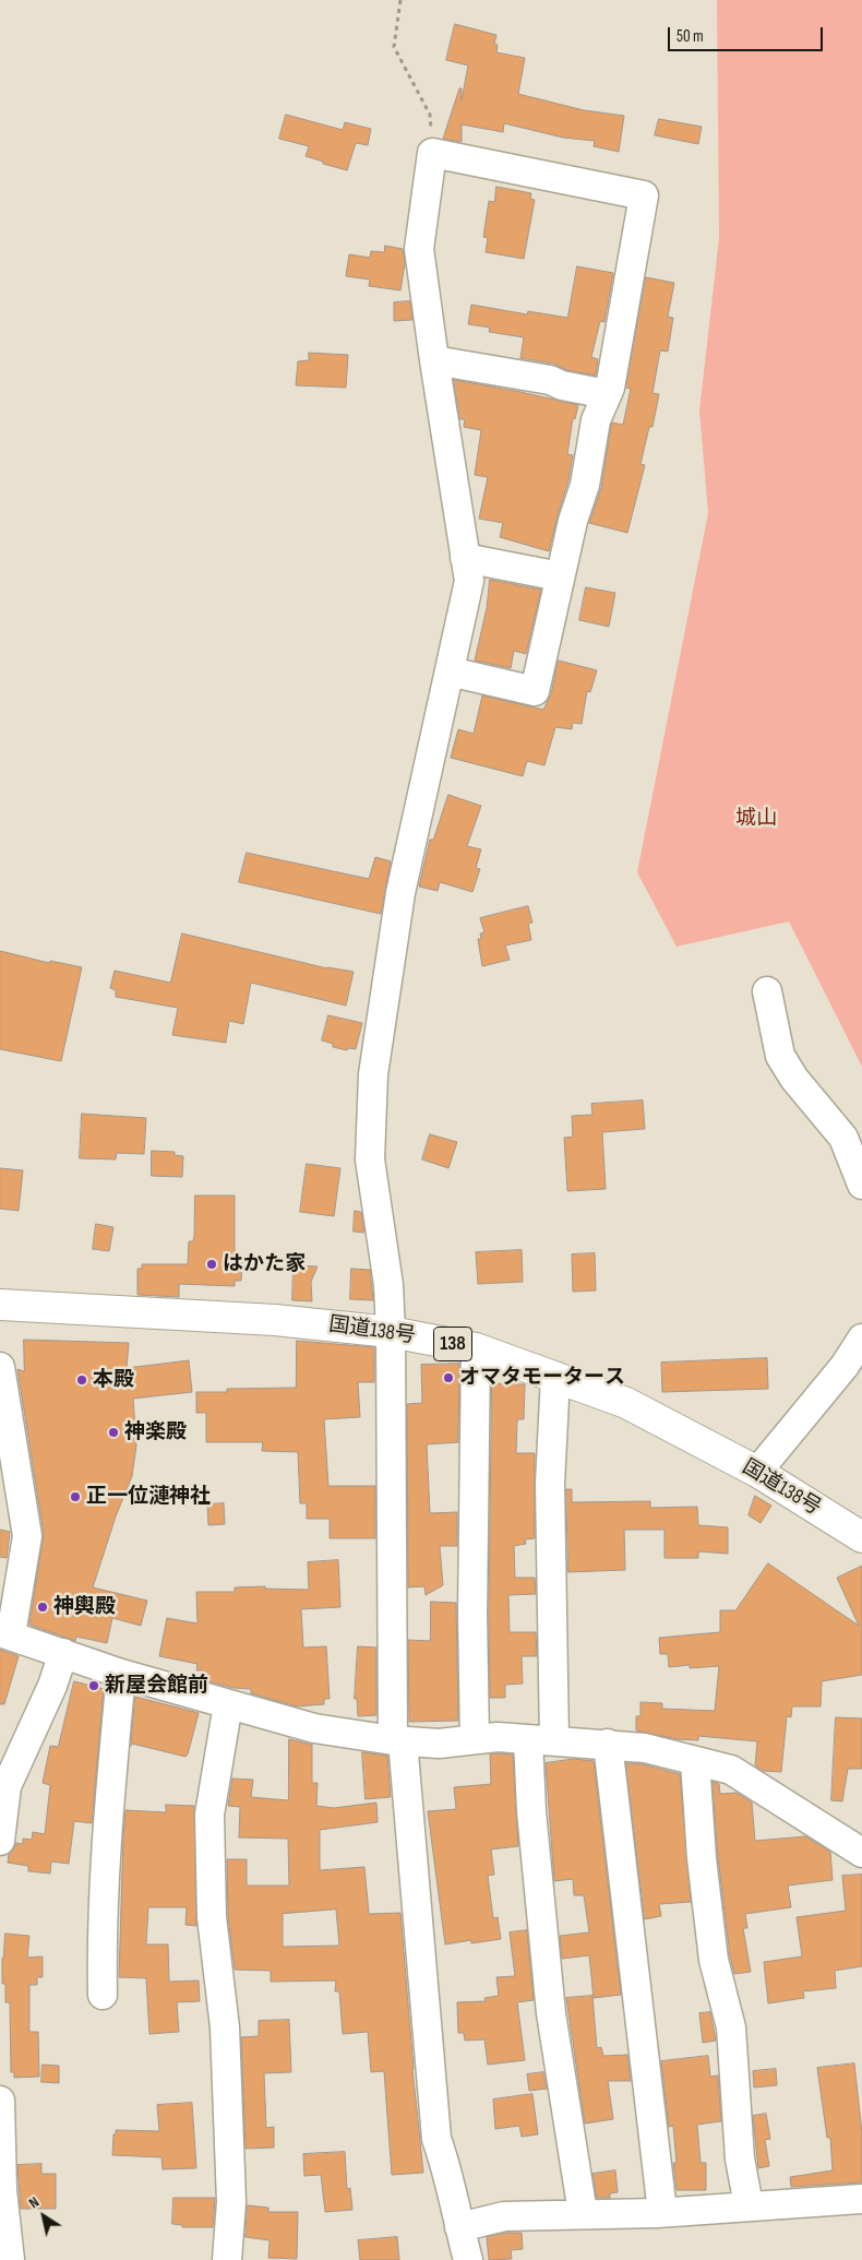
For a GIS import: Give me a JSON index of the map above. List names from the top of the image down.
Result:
{
  "streets": {
    "highway": ["国道138号", "138"]
  },
  "parks": ["城山"],
  "places": [
    "はかた家",
    "オマタモータース",
    "本殿",
    "神楽殿",
    "正一位漣神社",
    "神輿殿",
    "新屋会館前"
  ],
  "scale_bar": "50 m",
  "north": "top left"
}
